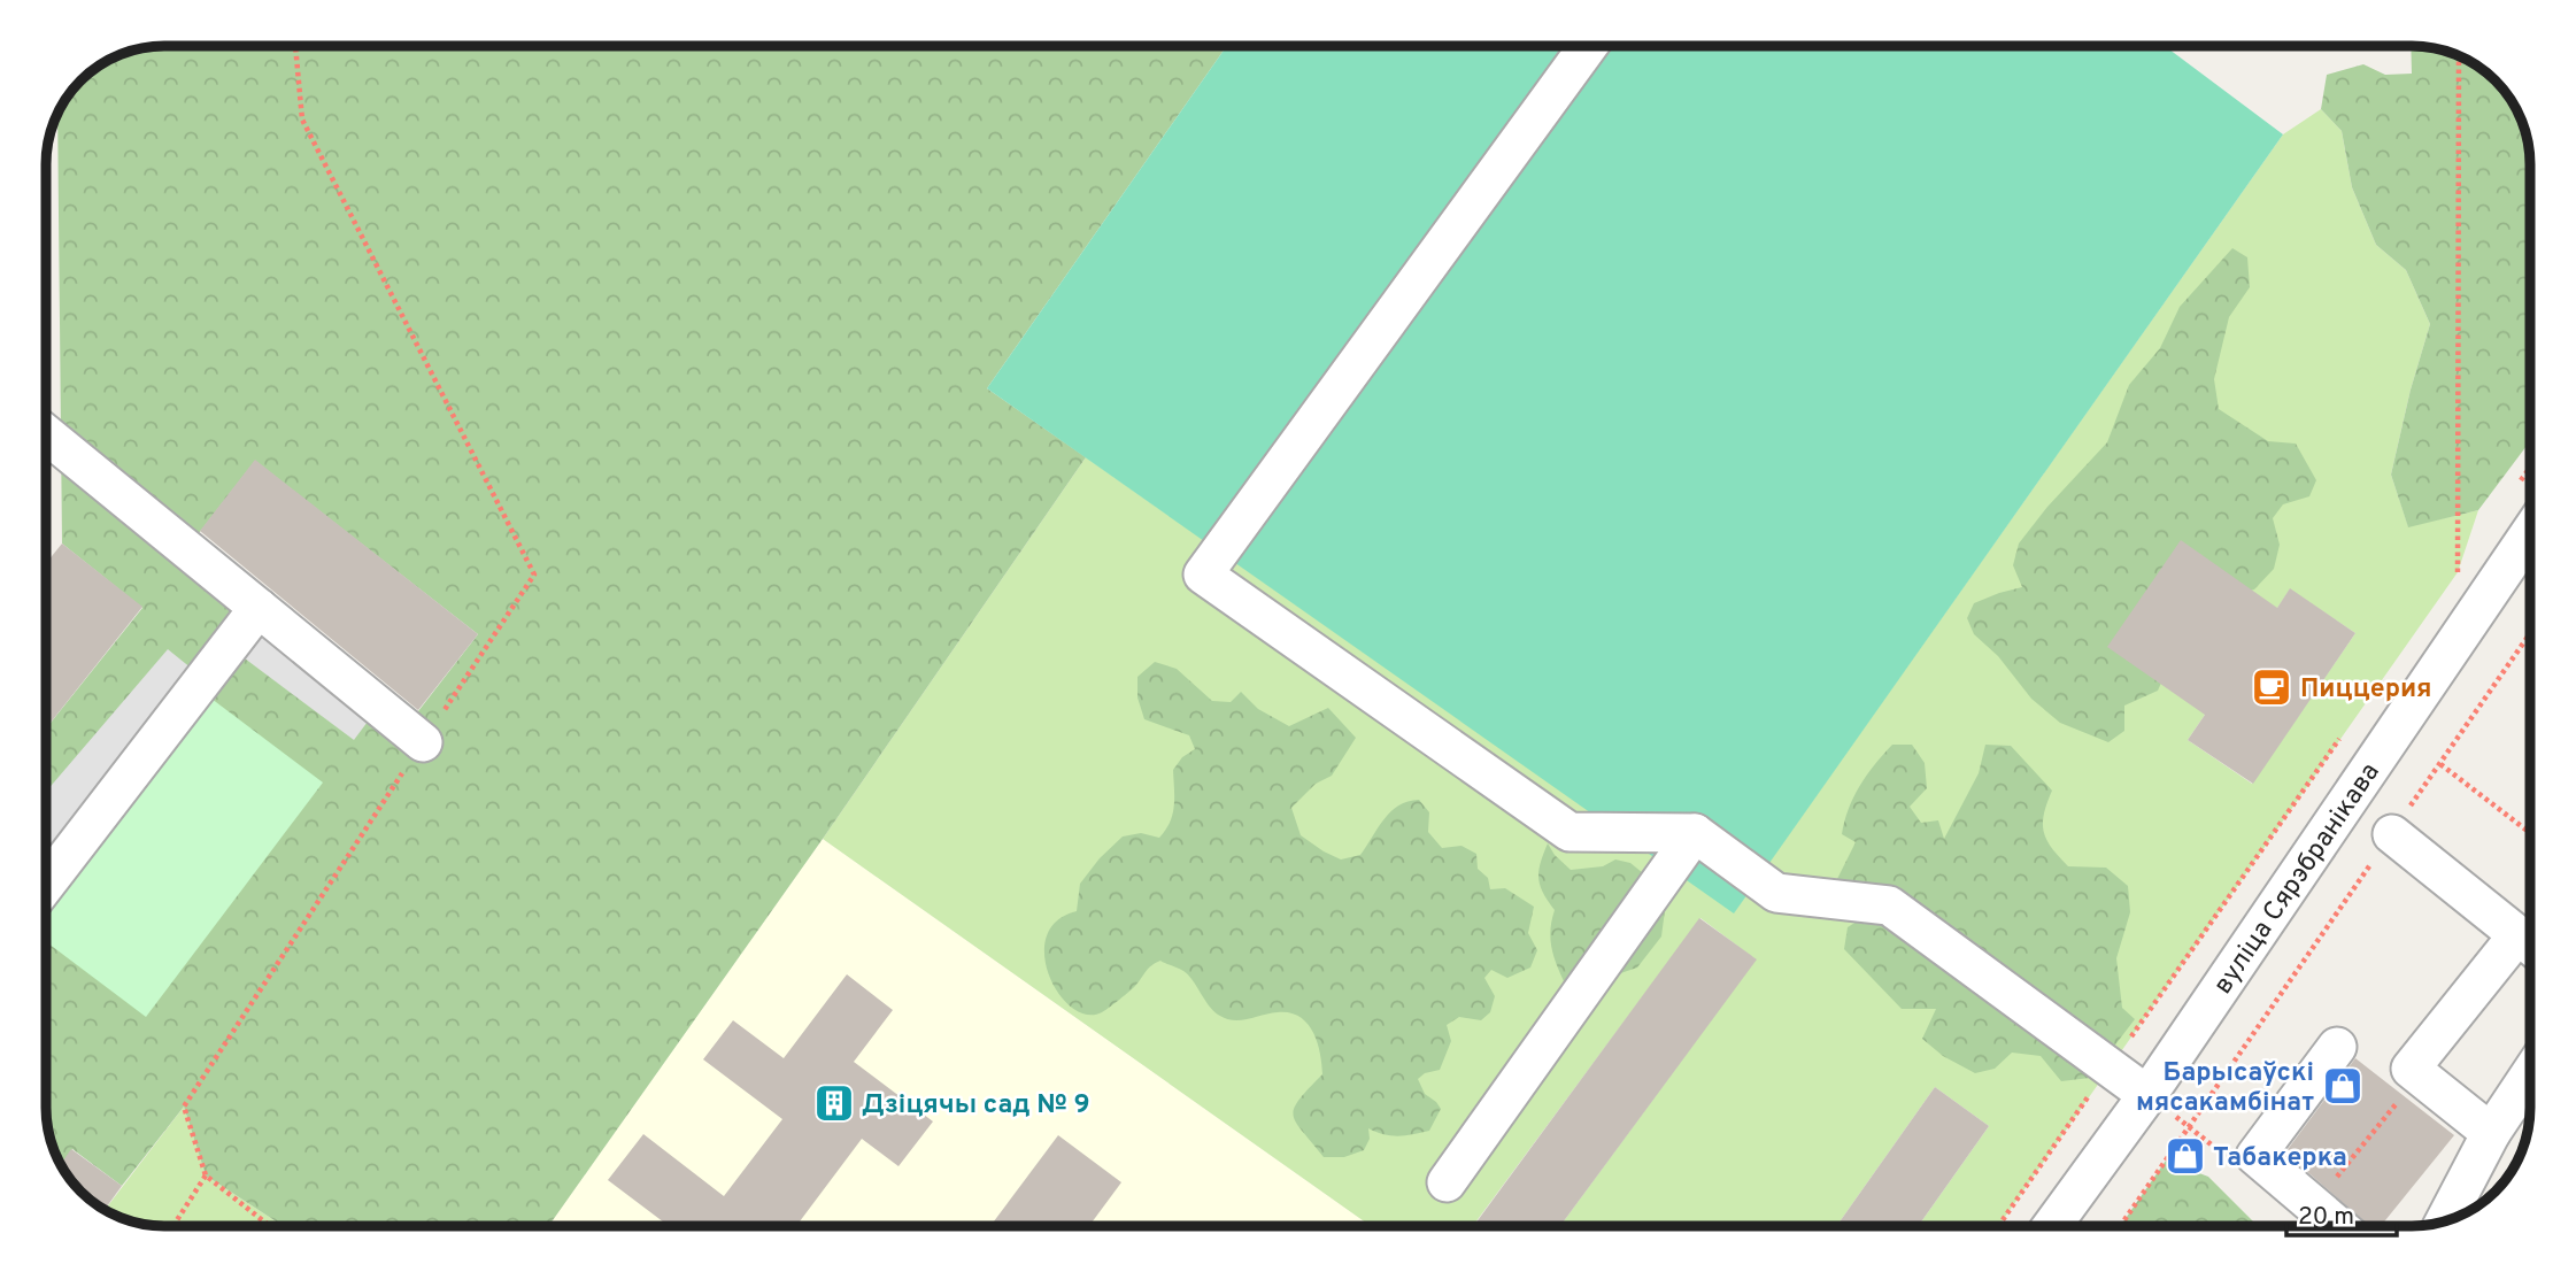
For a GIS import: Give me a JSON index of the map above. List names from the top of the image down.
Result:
{
  "streets": {
    "street": ["вуліца Сярэбранікава"]
  },
  "places": {
    "cafe": ["Пиццерия"],
    "shop": ["Барысаўскі мясакамбінат", "Табакерка"],
    "building": ["Дзіцячы сад № 9"]
  },
  "scale_bar": "20 m"
}
